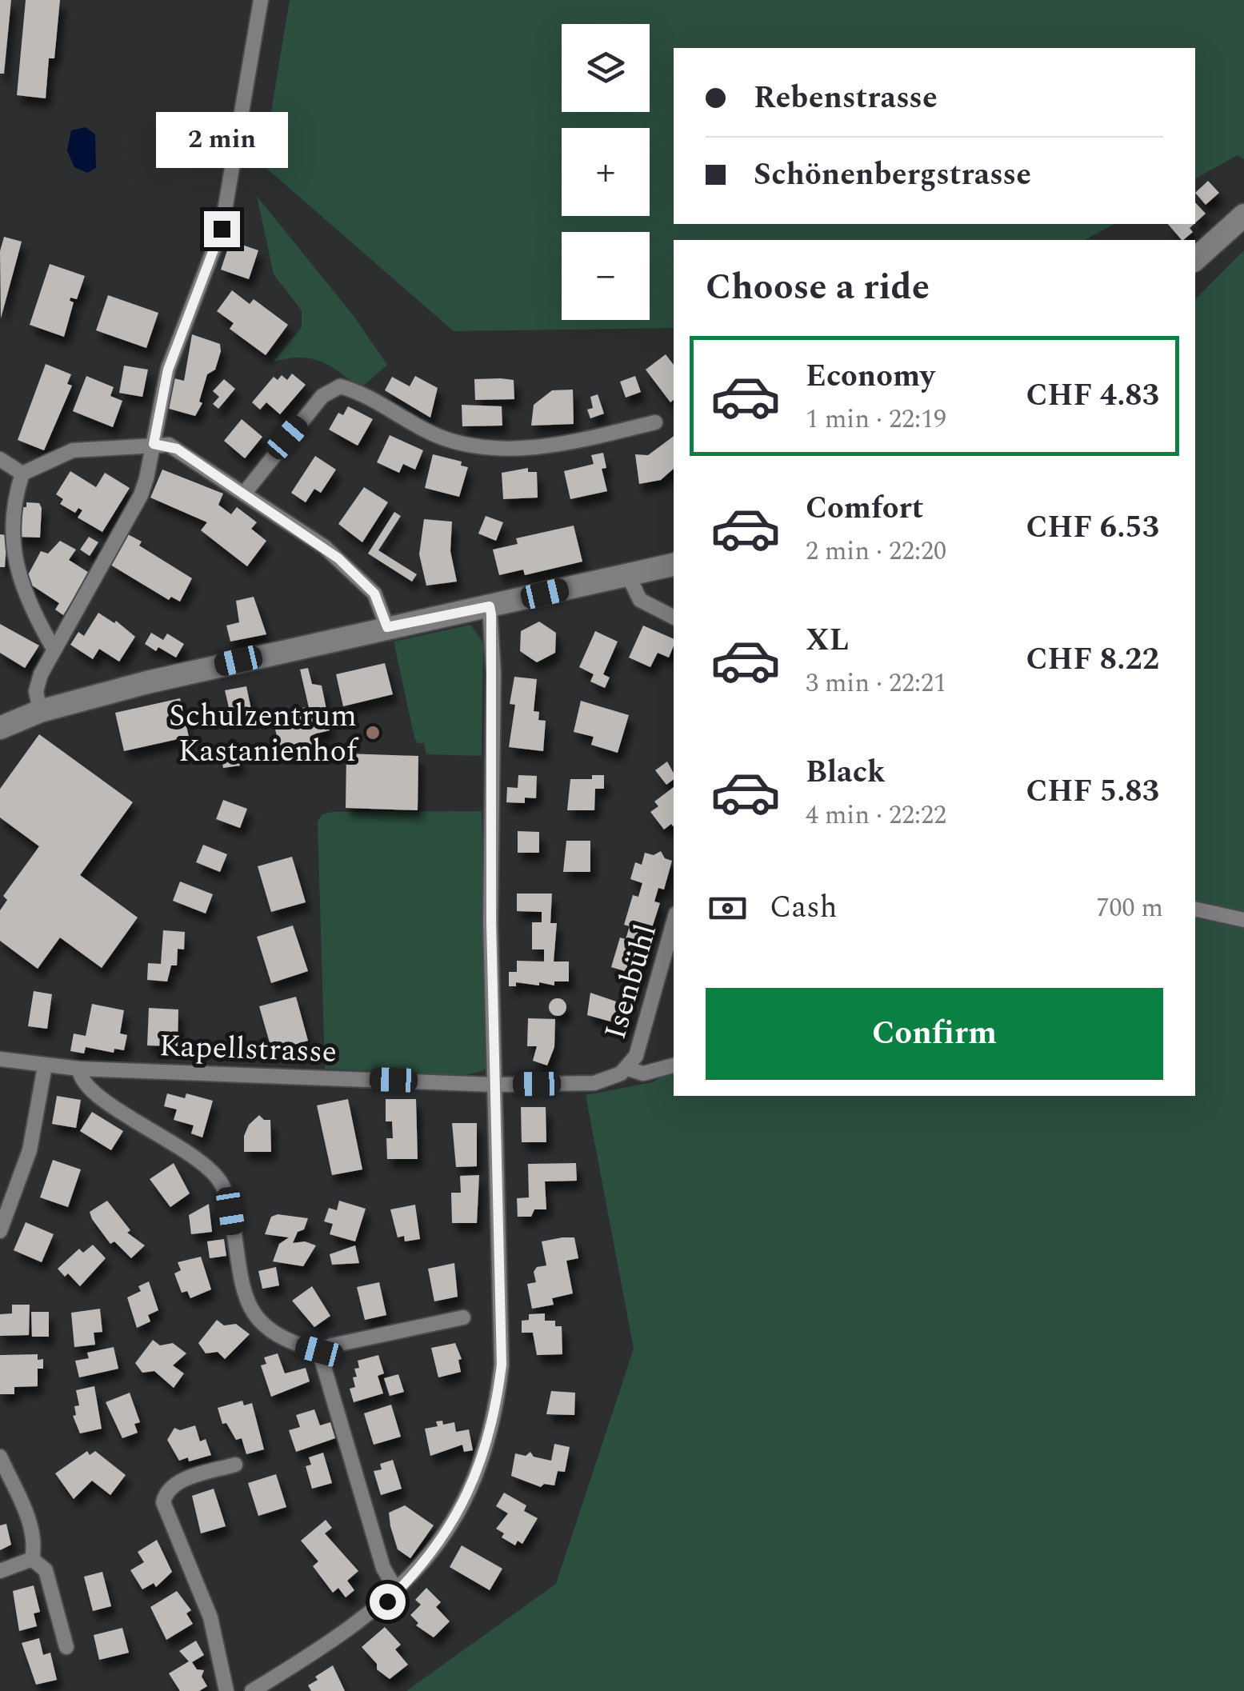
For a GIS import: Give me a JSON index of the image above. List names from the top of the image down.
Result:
{
  "streets": {
    "street": ["Isenbühl", "Kapellstrasse"]
  },
  "crossings": [
    ["Isenbühl", "Kapellstrasse"]
  ],
  "places": ["Schulzentrum Kastanienhof"],
  "page": {
    "map_buttons": ["+", "−"],
    "banner": ["Rebenstrasse", "Schönenbergstrasse"],
    "bubble": "2 min",
    "heading": "Choose a ride",
    "list": [
      {
        "name": "Economy",
        "note": "1 min · 22:19",
        "value": "CHF 4.83"
      },
      {
        "name": "Comfort",
        "note": "2 min · 22:20",
        "value": "CHF 6.53"
      },
      {
        "name": "XL",
        "note": "3 min · 22:21",
        "value": "CHF 8.22"
      },
      {
        "name": "Black",
        "note": "4 min · 22:22",
        "value": "CHF 5.83"
      }
    ],
    "pay": ["Cash", "700 m"],
    "buttons": "Confirm"
  }
}
